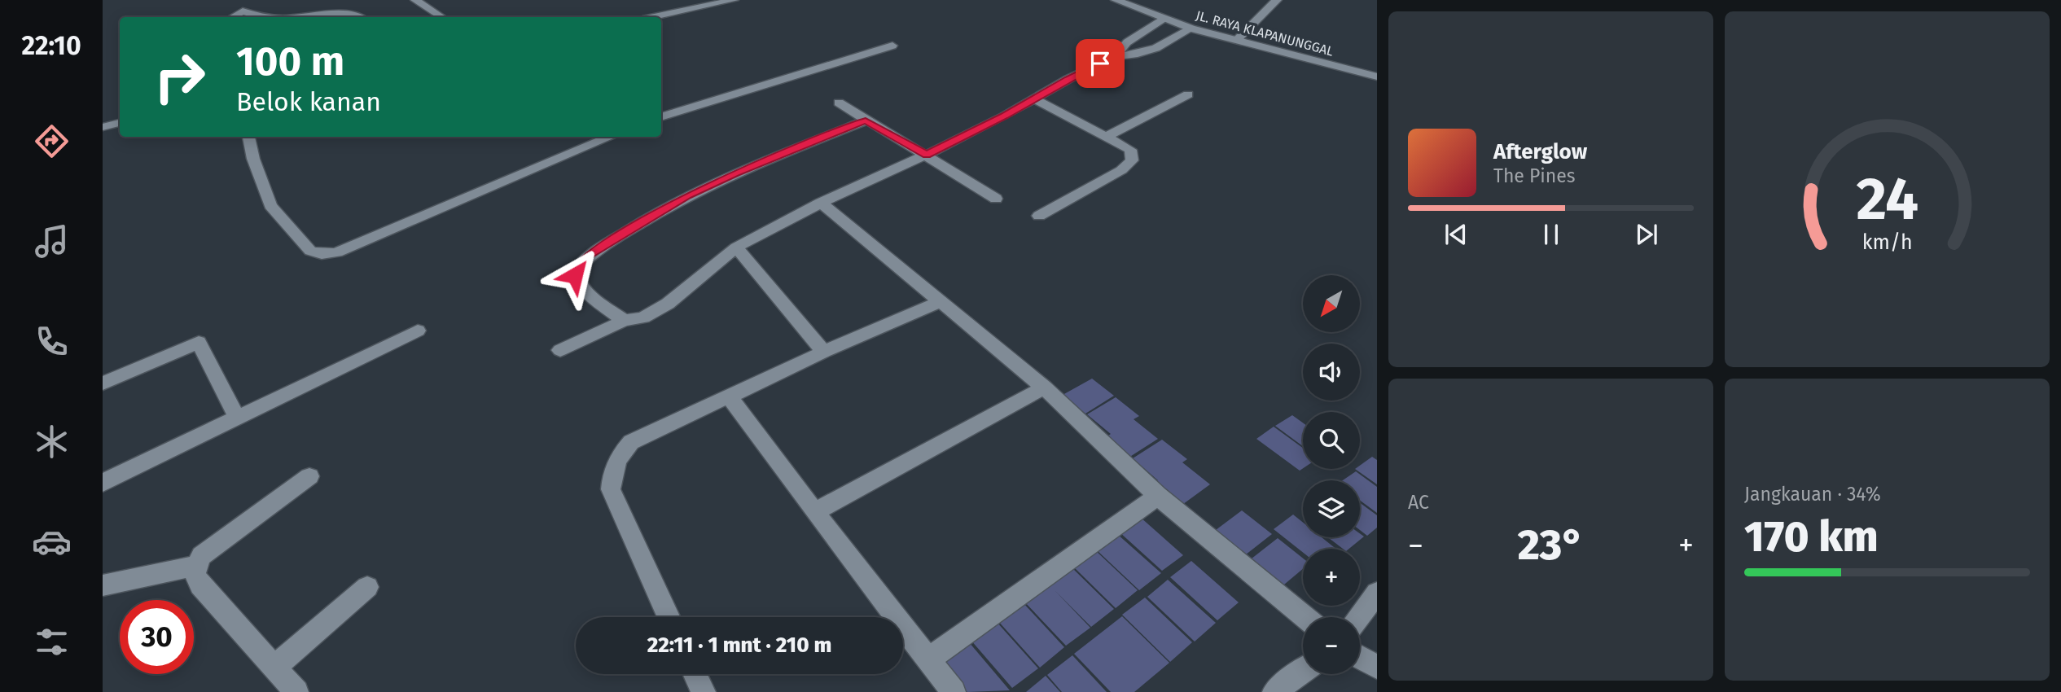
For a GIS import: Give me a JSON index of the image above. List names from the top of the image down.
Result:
{
  "streets": {
    "street": ["JL. RAYA KLAPANUNGGAL"]
  },
  "north": "bottom left",
  "page": {
    "tabs": "22:10",
    "turn": ["100 m", "Belok kanan"],
    "song": ["Afterglow", "The Pines"],
    "map_buttons": ["+", "−"],
    "tile": [
      "AC",
      ["Jangkauan · 34%", "170 km"]
    ],
    "heat": ["−", "23°", "+"],
    "limit": "30",
    "trip": "22:11 · 1 mnt · 210 m",
    "gauge": ["24", "km/h"]
  }
}
